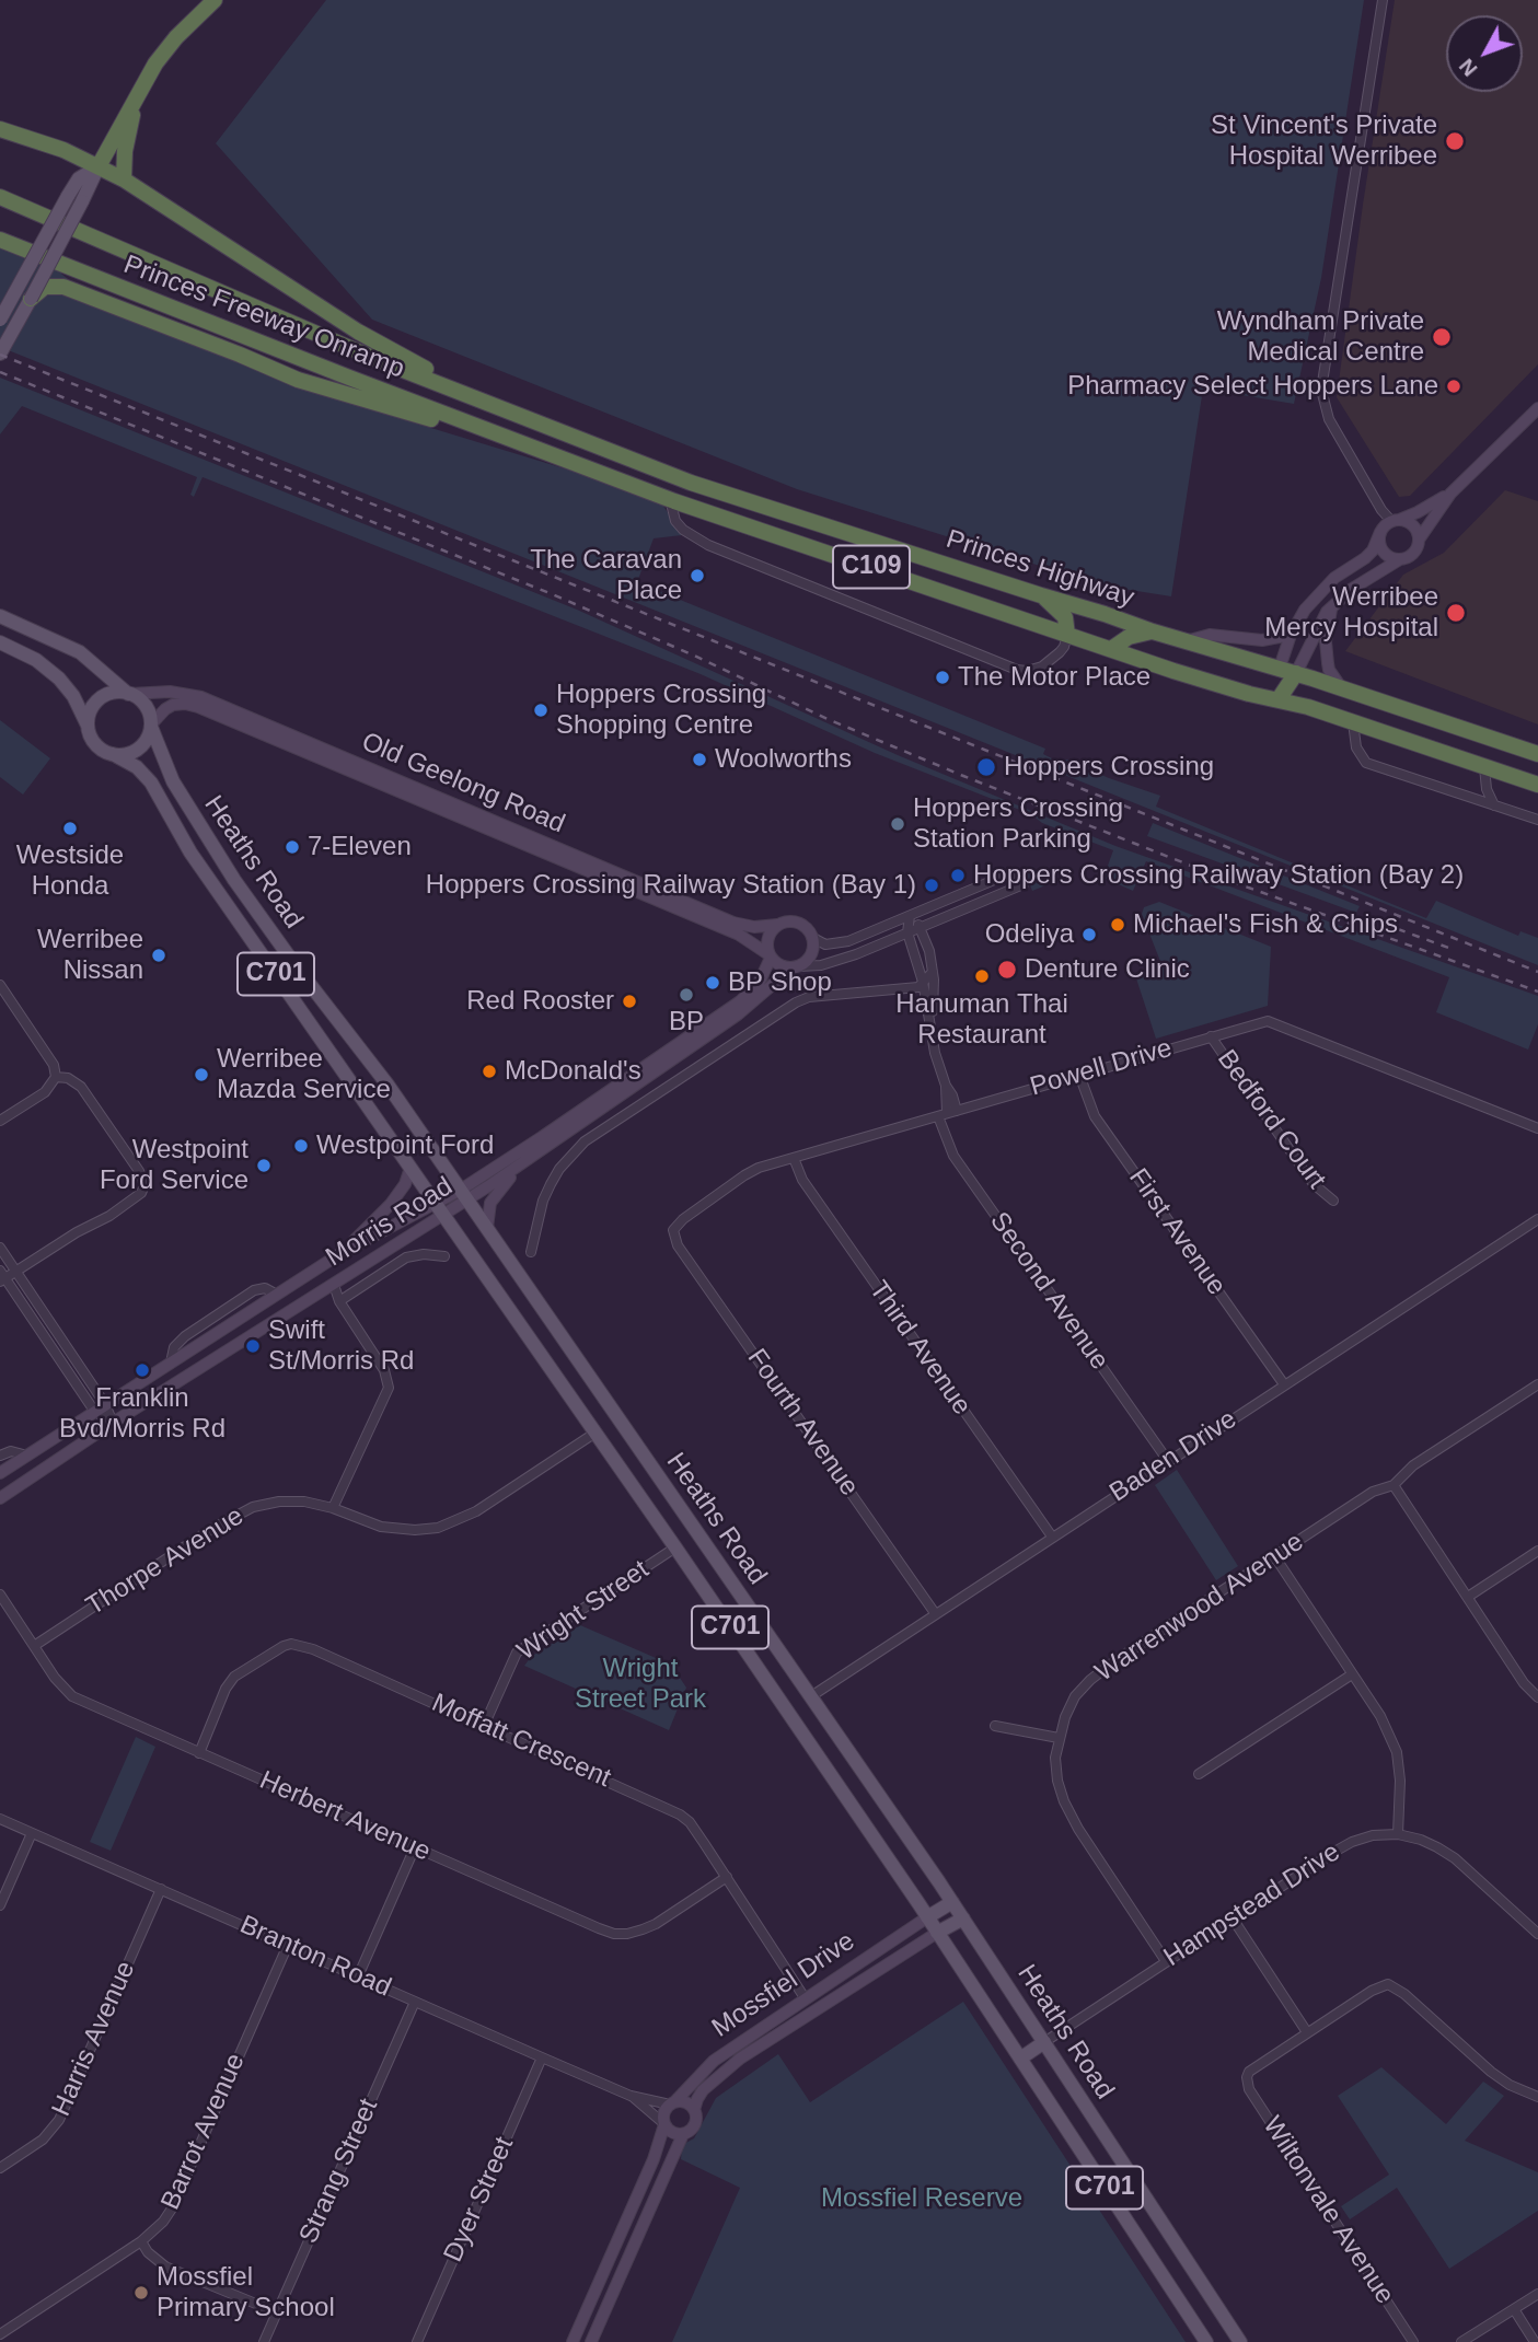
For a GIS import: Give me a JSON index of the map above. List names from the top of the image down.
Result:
{
  "streets": {
    "highway": ["Princes Freeway Onramp", "C109", "Princes Highway"],
    "main road": ["Heaths Road", "C701"],
    "street": [
      "Old Geelong Road",
      "Powell Drive",
      "Bedford Court",
      "Morris Road",
      "First Avenue",
      "Second Avenue",
      "Third Avenue",
      "Fourth Avenue",
      "Baden Drive",
      "Thorpe Avenue",
      "Warrenwood Avenue",
      "Wright Street",
      "Moffatt Crescent",
      "Herbert Avenue",
      "Hampstead Drive",
      "Branton Road",
      "Mossfiel Drive",
      "Harris Avenue",
      "Barrot Avenue",
      "Strang Street",
      "Dyer Street",
      "Wiltonvale Avenue"
    ]
  },
  "crossings": [
    ["Princes Freeway Onramp", "Princes Highway"],
    ["Old Geelong Road", "Heaths Road"],
    ["Old Geelong Road", "C701"],
    ["Old Geelong Road", "Morris Road"],
    ["Heaths Road", "C701"],
    ["Heaths Road", "Morris Road"],
    ["Heaths Road", "Baden Drive"],
    ["Heaths Road", "Thorpe Avenue"],
    ["Heaths Road", "Wright Street"],
    ["Heaths Road", "Hampstead Drive"],
    ["Heaths Road", "Mossfiel Drive"],
    ["Powell Drive", "Bedford Court"],
    ["Powell Drive", "First Avenue"],
    ["Powell Drive", "Second Avenue"],
    ["Powell Drive", "Third Avenue"],
    ["Powell Drive", "Fourth Avenue"],
    ["First Avenue", "Baden Drive"],
    ["Second Avenue", "Baden Drive"],
    ["Third Avenue", "Baden Drive"],
    ["Fourth Avenue", "Baden Drive"],
    ["Thorpe Avenue", "Herbert Avenue"],
    ["Warrenwood Avenue", "Hampstead Drive"],
    ["Wright Street", "Moffatt Crescent"],
    ["Moffatt Crescent", "Herbert Avenue"],
    ["Moffatt Crescent", "Mossfiel Drive"],
    ["Branton Road", "Mossfiel Drive"],
    ["Branton Road", "Harris Avenue"],
    ["Branton Road", "Barrot Avenue"],
    ["Branton Road", "Strang Street"],
    ["Branton Road", "Dyer Street"]
  ],
  "parks": ["Wright Street Park", "Mossfiel Reserve"],
  "places": [
    "St Vincent's Private Hospital Werribee",
    "Wyndham Private Medical Centre",
    "Pharmacy Select Hoppers Lane",
    "The Caravan Place",
    "Werribee Mercy Hospital",
    "The Motor Place",
    "Hoppers Crossing Shopping Centre",
    "Woolworths",
    "Hoppers Crossing",
    "Hoppers Crossing Station Parking",
    "Westside Honda",
    "7-Eleven",
    "Hoppers Crossing Railway Station (Bay 2)",
    "Hoppers Crossing Railway Station (Bay 1)",
    "Michael's Fish & Chips",
    "Odeliya",
    "Werribee Nissan",
    "Denture Clinic",
    "Hanuman Thai Restaurant",
    "BP Shop",
    "BP",
    "Red Rooster",
    "McDonald's",
    "Werribee Mazda Service",
    "Westpoint Ford",
    "Westpoint Ford Service",
    "Swift St/Morris Rd",
    "Franklin Bvd/Morris Rd",
    "Mossfiel Primary School"
  ],
  "north": "bottom left"
}
